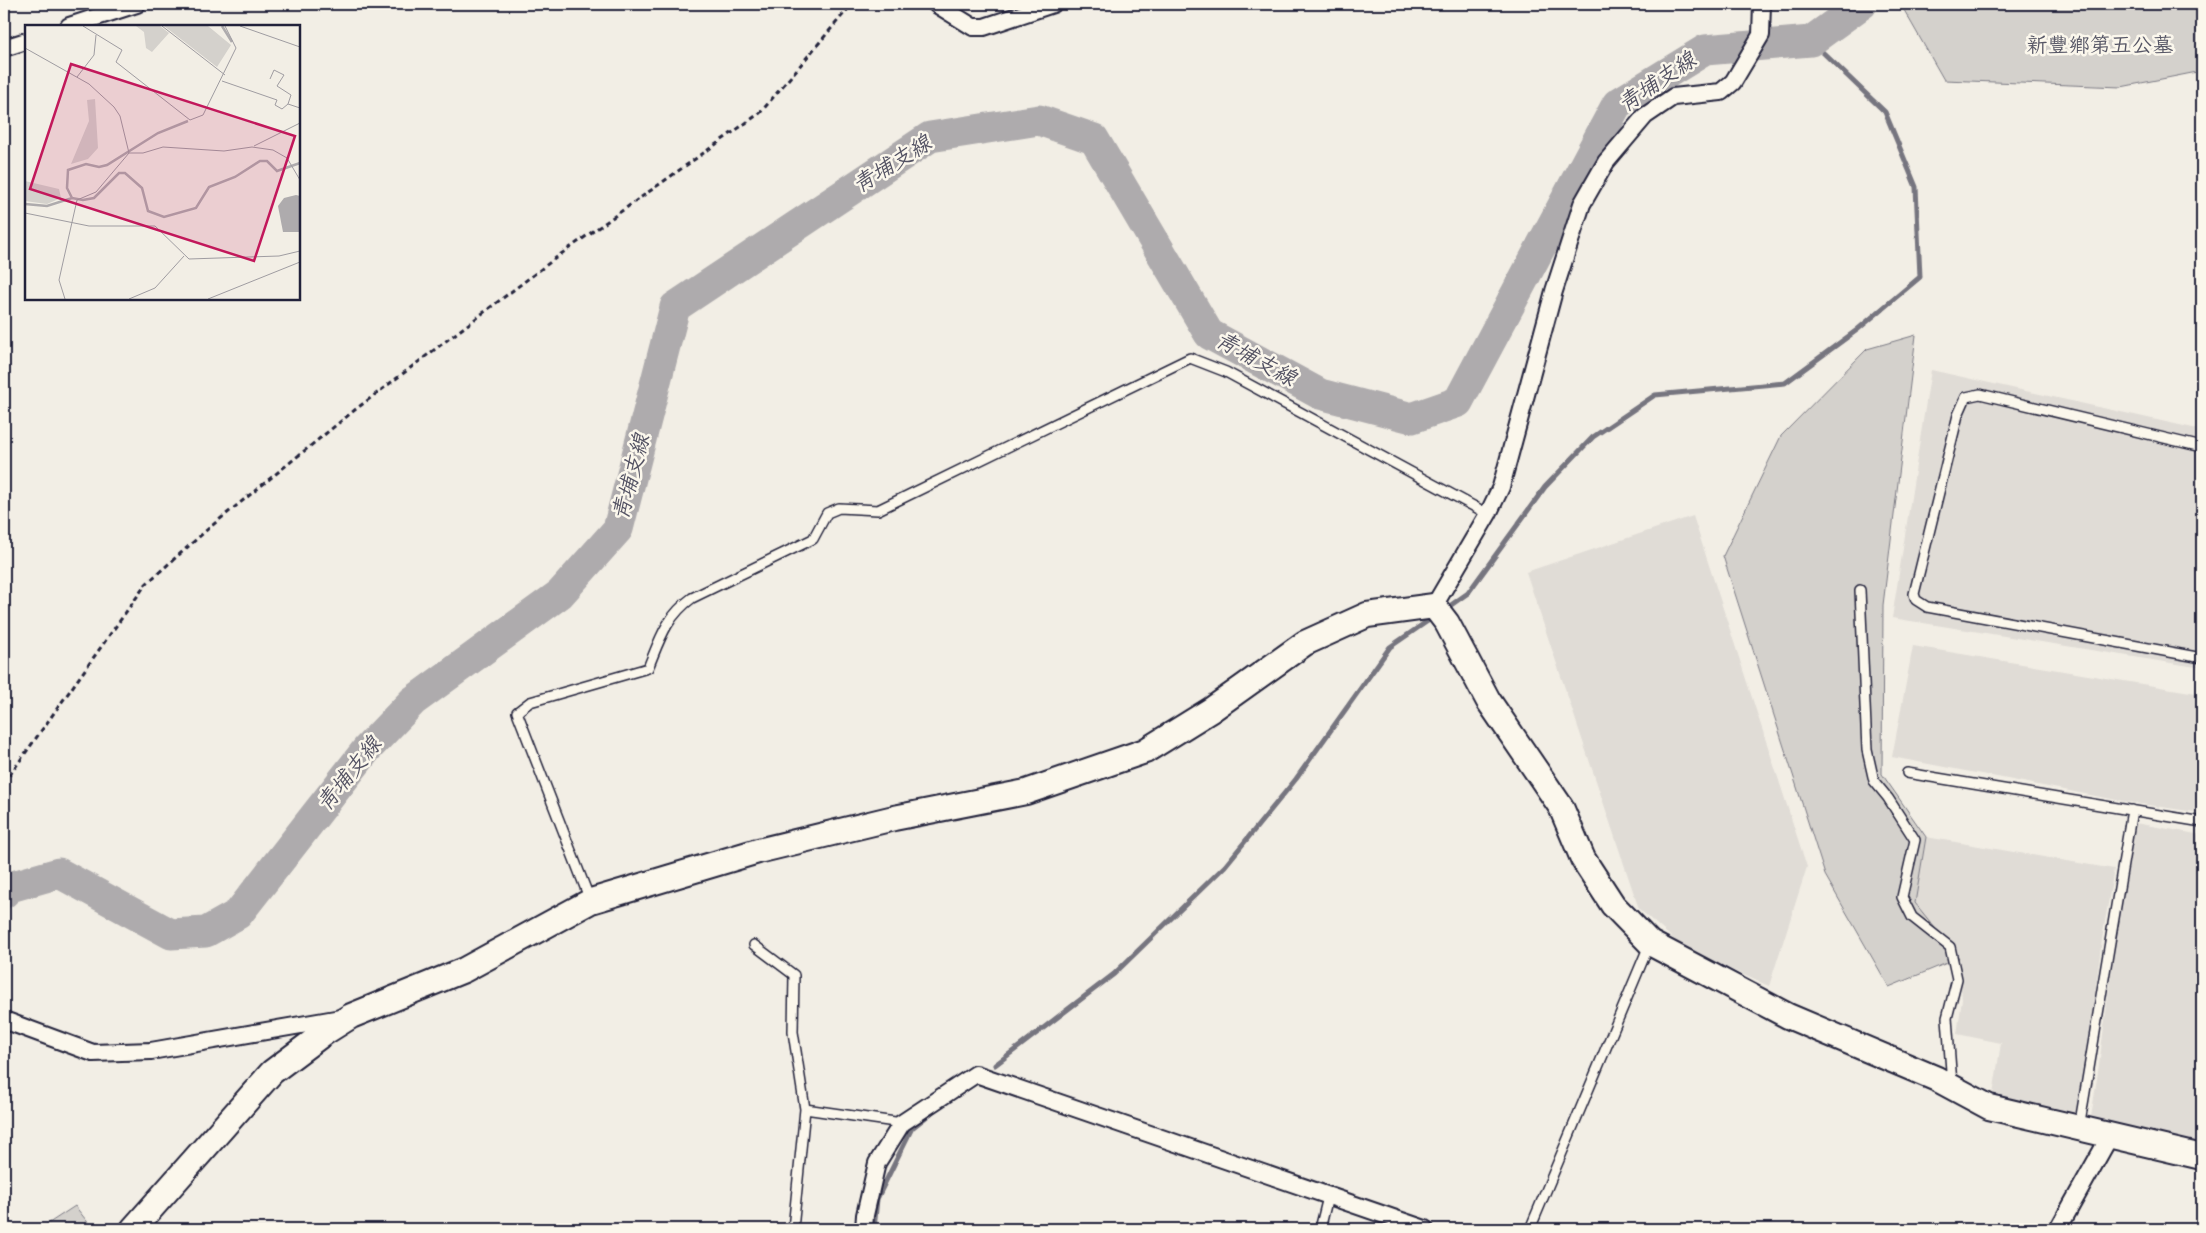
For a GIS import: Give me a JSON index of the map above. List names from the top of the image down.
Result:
{
  "water": ["青埔支線"],
  "parks": ["新豐鄉第五公墓"]
}
